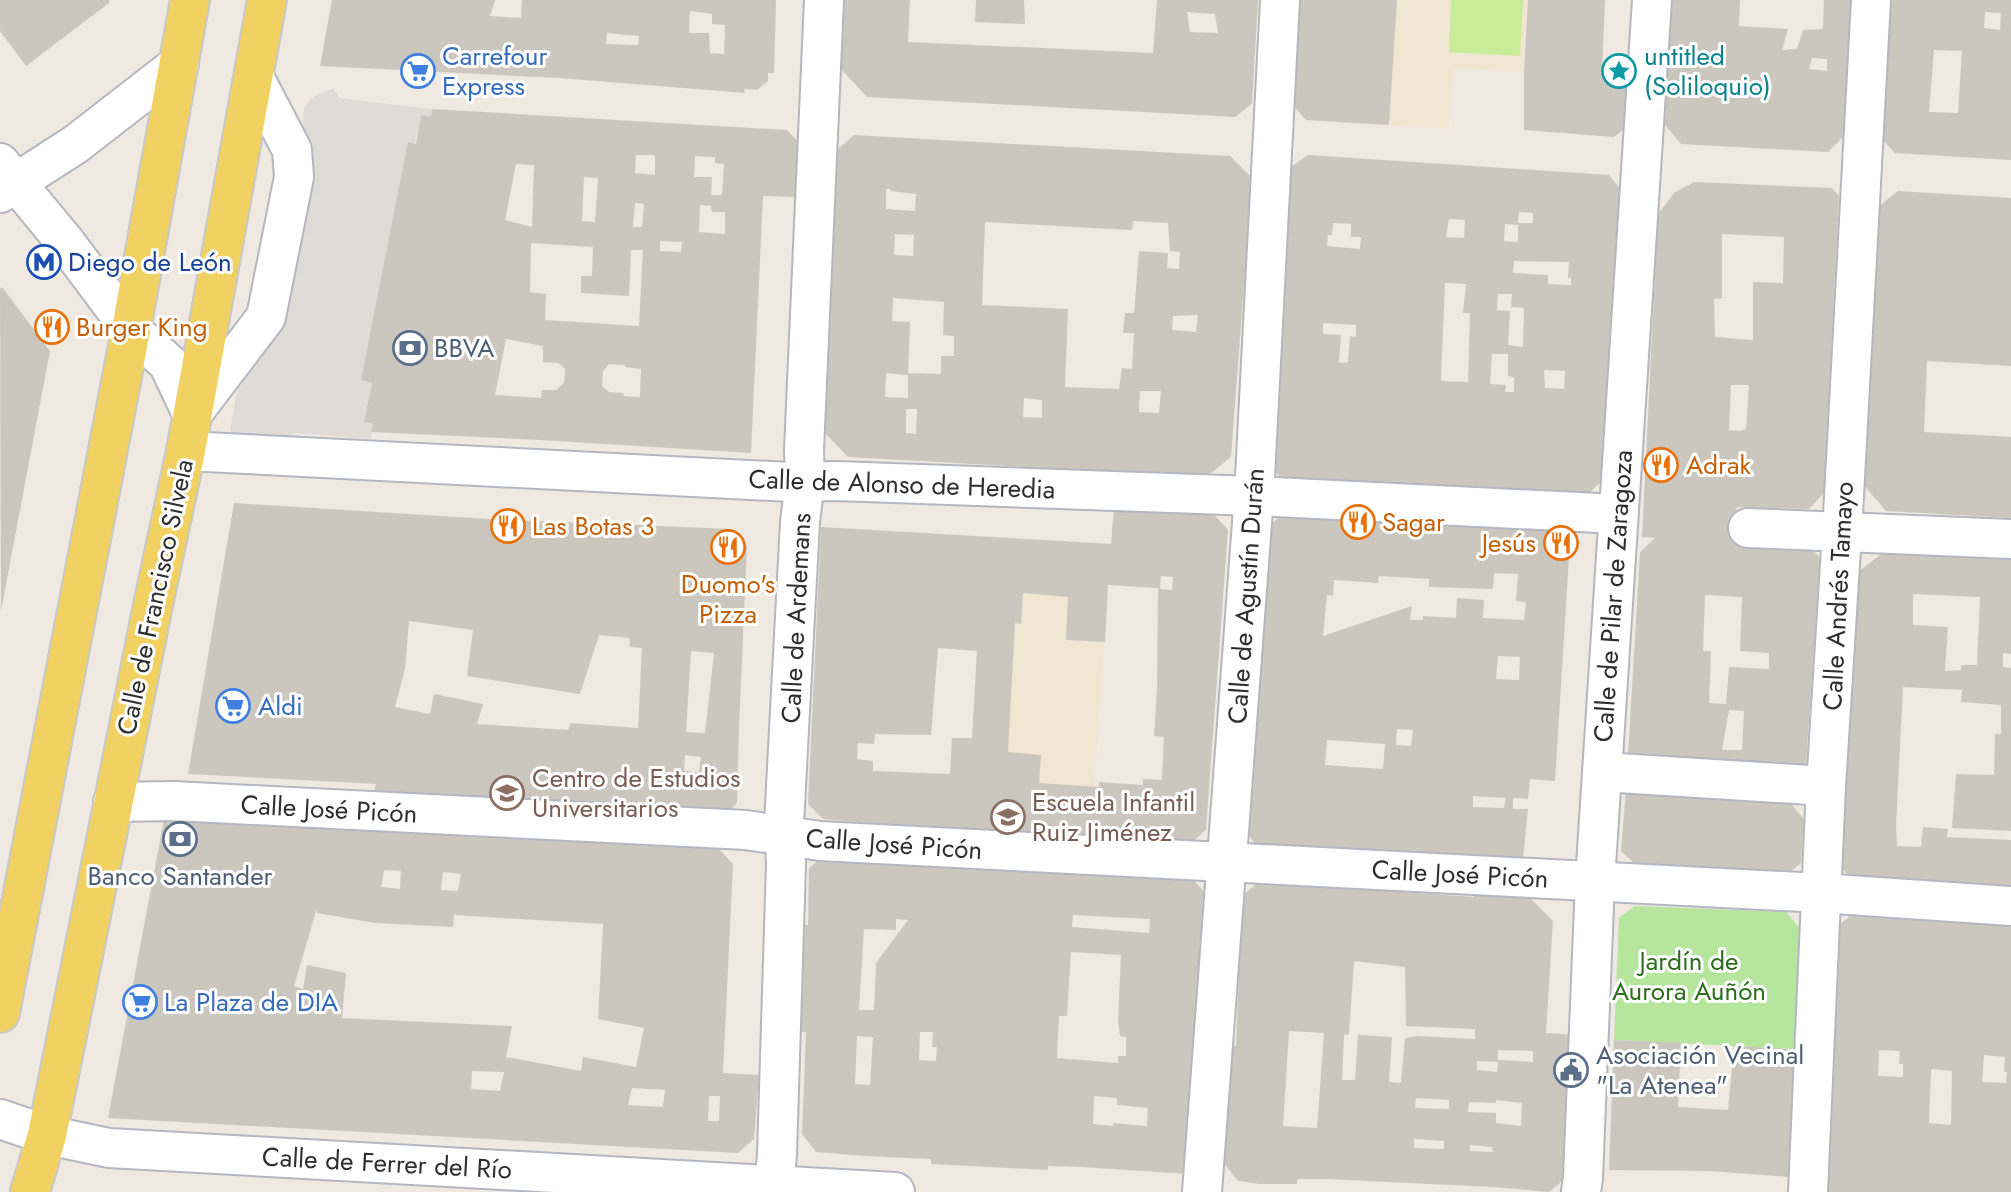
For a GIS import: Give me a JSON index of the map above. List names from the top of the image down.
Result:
{
  "streets": {
    "main road": ["Calle de Francisco Silvela"],
    "street": [
      "Calle de Alonso de Heredia",
      "Calle de Agustín Durán",
      "Calle de Pilar de Zaragoza",
      "Calle Andrés Tamayo",
      "Calle de Ardemans",
      "Calle José Picón",
      "Calle de Ferrer del Río"
    ]
  },
  "crossings": [
    ["Calle de Alonso de Heredia", "Calle de Agustín Durán"],
    ["Calle de Alonso de Heredia", "Calle de Pilar de Zaragoza"],
    ["Calle de Alonso de Heredia", "Calle de Francisco Silvela"],
    ["Calle de Alonso de Heredia", "Calle de Ardemans"],
    ["Calle de Agustín Durán", "Calle José Picón"],
    ["Calle de Pilar de Zaragoza", "Calle José Picón"],
    ["Calle Andrés Tamayo", "Calle José Picón"],
    ["Calle de Francisco Silvela", "Calle José Picón"],
    ["Calle de Francisco Silvela", "Calle de Ferrer del Río"],
    ["Calle de Ardemans", "Calle José Picón"],
    ["Calle de Ardemans", "Calle de Ferrer del Río"]
  ],
  "parks": ["Jardín de Aurora Auñón"],
  "places": {
    "supermarket": ["Carrefour Express", "Aldi", "La Plaza de DIA"],
    "place": ["untitled (Soliloquio)"],
    "metro station": ["Diego de León"],
    "restaurant": [
      "Burger King",
      "Adrak",
      "Sagar",
      "Las Botas 3",
      "Jesús",
      "Duomo's Pizza"
    ],
    "bank": ["BBVA", "Banco Santander"],
    "school or university": ["Centro de Estudios Universitarios", "Escuela Infantil Ruiz Jiménez"],
    "public building": ["Asociación Vecinal \"La Atenea\""]
  }
}
